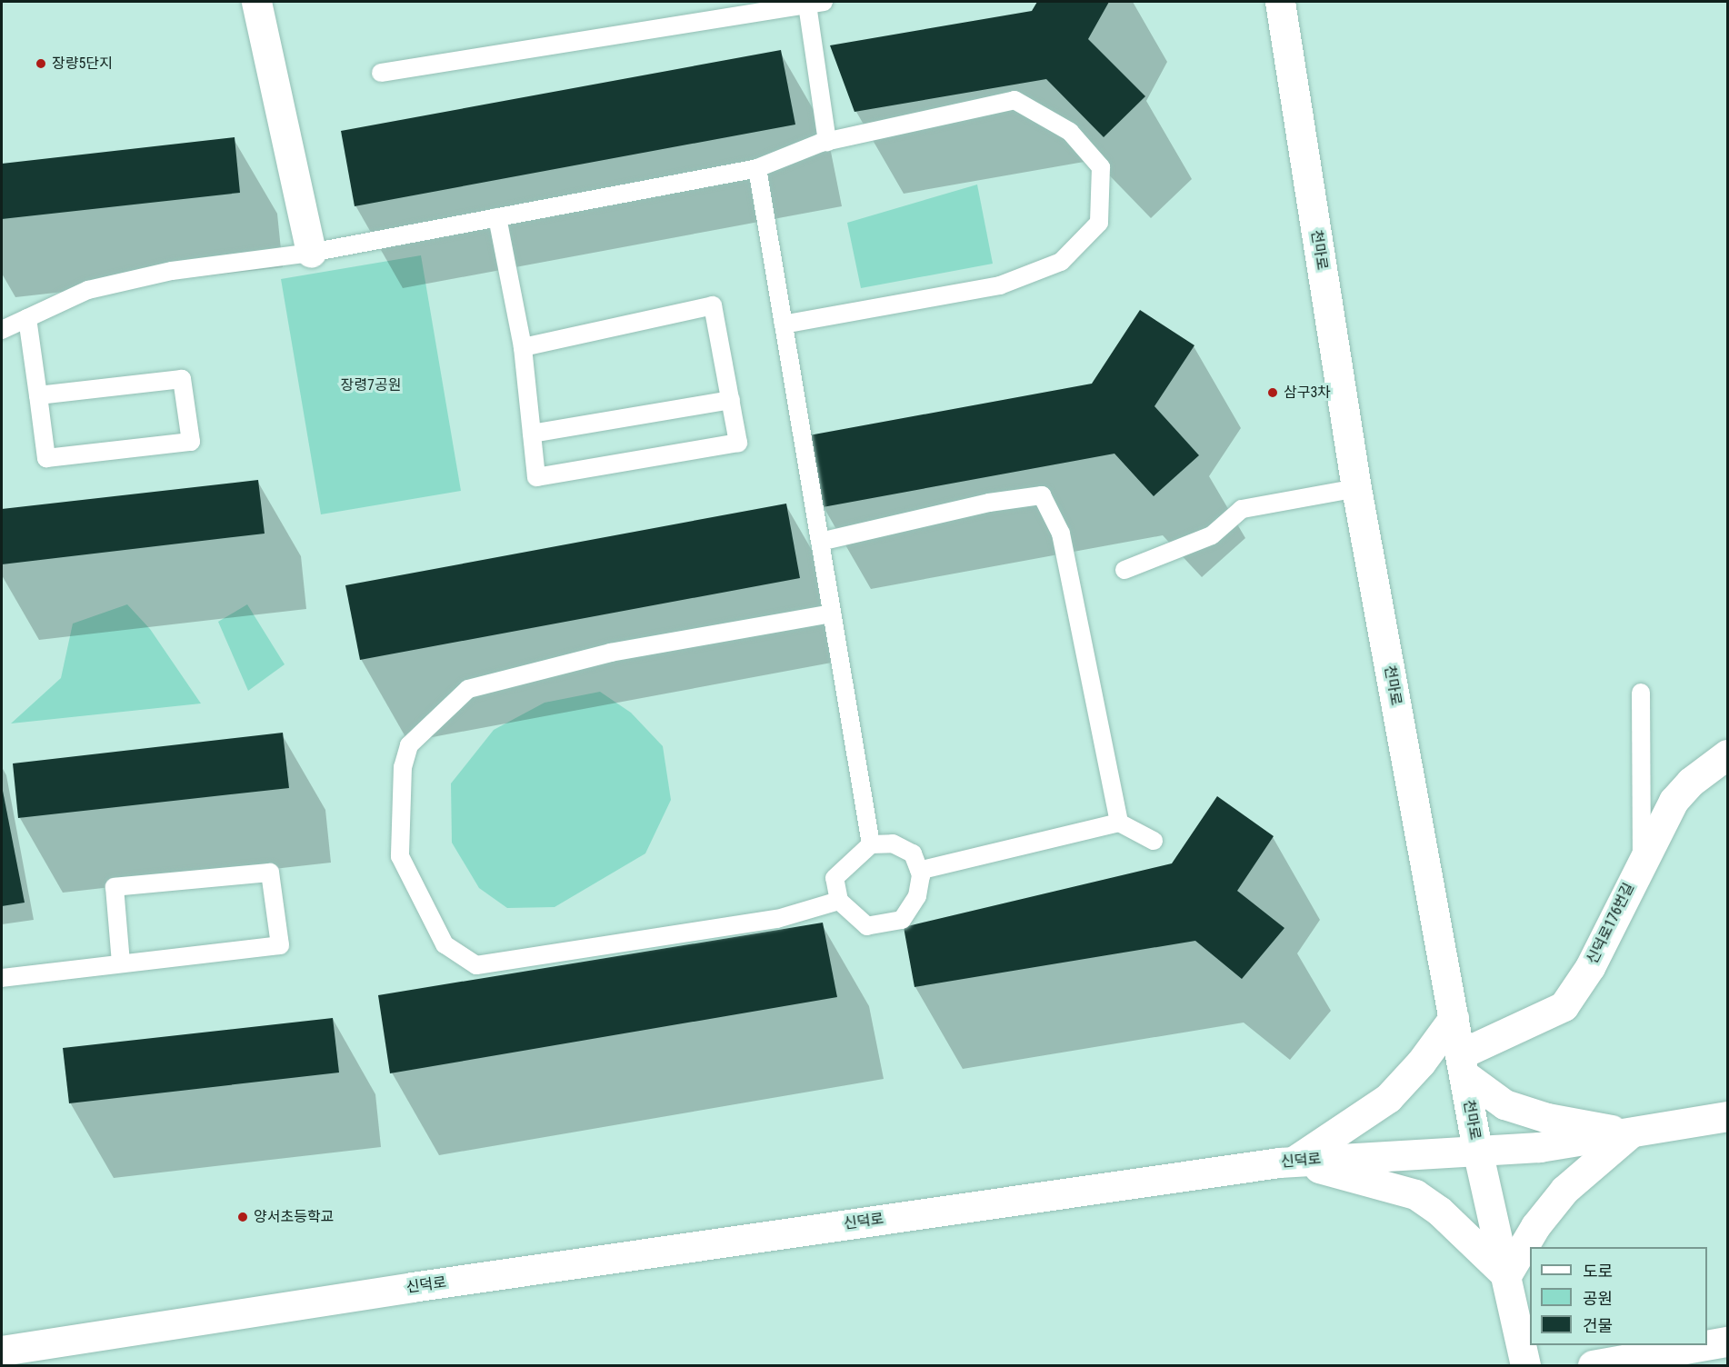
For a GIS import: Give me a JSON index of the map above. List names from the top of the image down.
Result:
{
  "streets": {
    "street": ["천마로", "신덕로176번길", "신덕로"]
  },
  "crossings": [
    ["천마로", "신덕로176번길"],
    ["천마로", "신덕로"]
  ],
  "parks": ["장령7공원"],
  "places": ["장량5단지", "삼구3차", "양서초등학교"],
  "legend": ["도로", "공원", "건물"]
}
